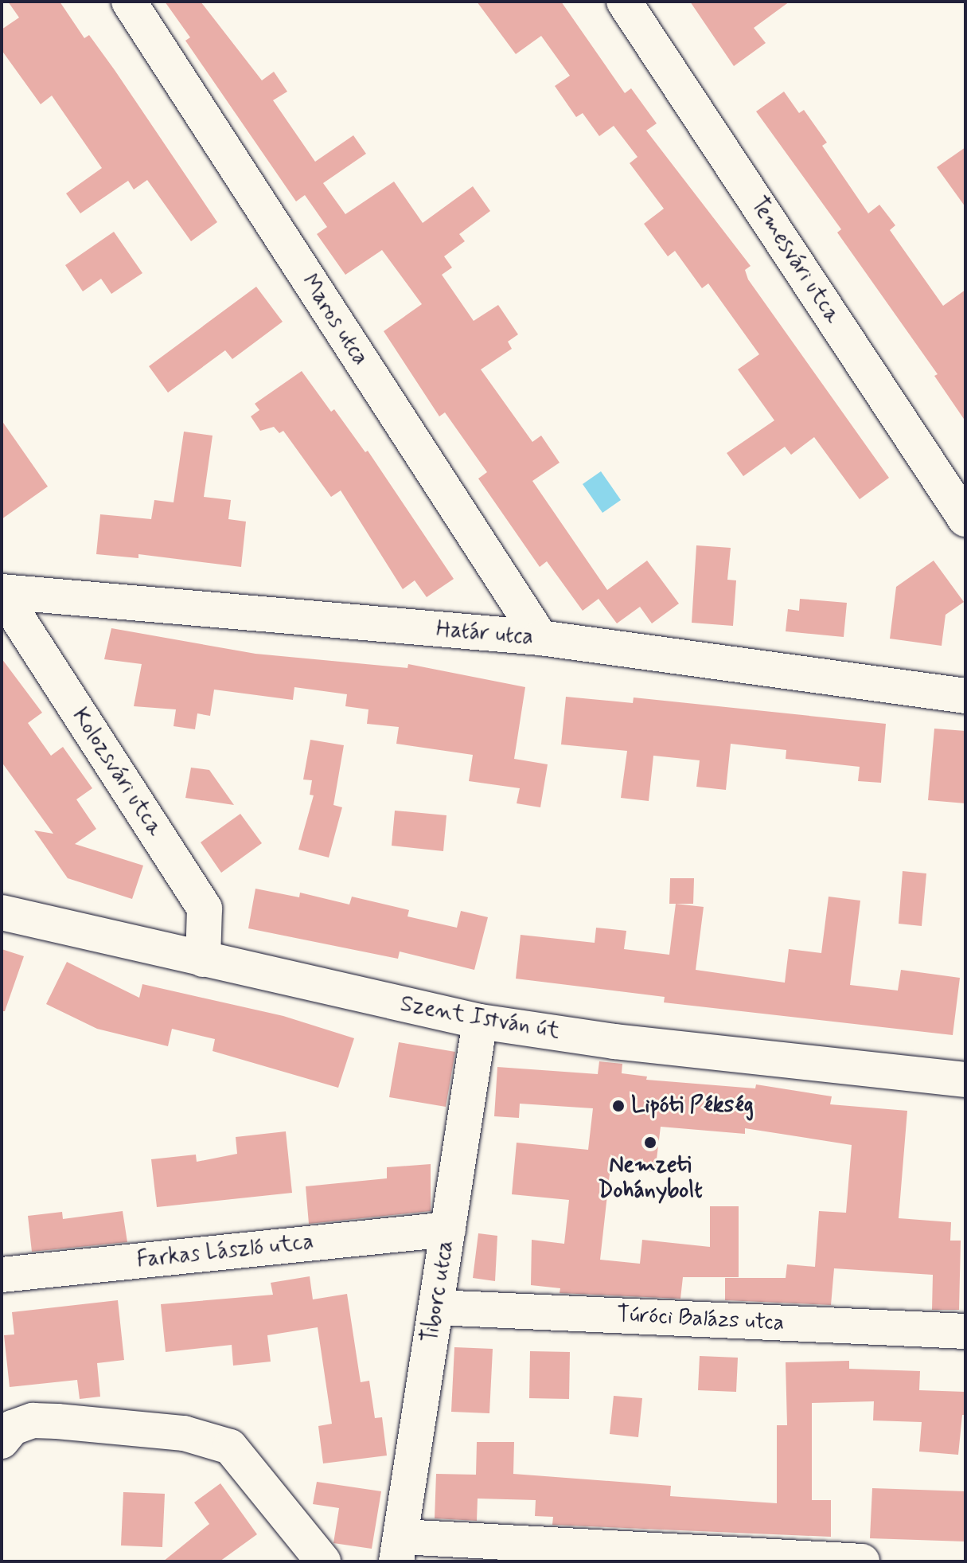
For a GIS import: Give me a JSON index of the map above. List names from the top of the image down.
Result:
{
  "streets": {
    "street": [
      "Temesvári utca",
      "Maros utca",
      "Határ utca",
      "Kolozsvári utca",
      "Szent István út",
      "Farkas László utca",
      "Tiborc utca",
      "Túróci Balázs utca"
    ]
  },
  "crossings": [
    ["Maros utca", "Határ utca"],
    ["Határ utca", "Kolozsvári utca"],
    ["Kolozsvári utca", "Szent István út"],
    ["Szent István út", "Tiborc utca"],
    ["Farkas László utca", "Tiborc utca"],
    ["Tiborc utca", "Túróci Balázs utca"]
  ],
  "places": ["Lipóti Pékség", "Nemzeti Dohánybolt"]
}
